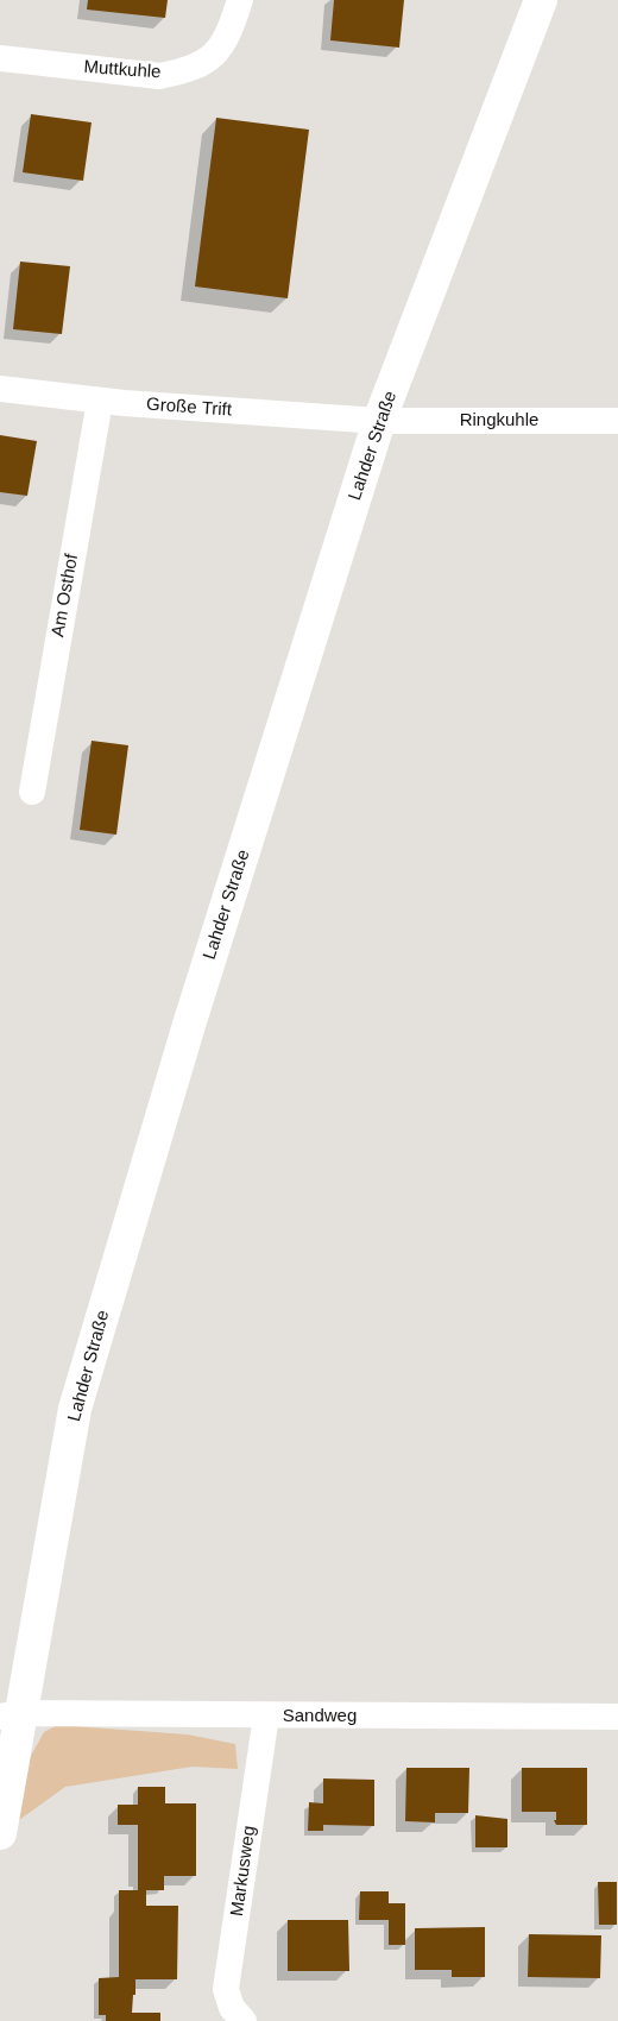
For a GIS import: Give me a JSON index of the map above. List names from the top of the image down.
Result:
{
  "streets": {
    "street": [
      "Muttkuhle",
      "Große Trift",
      "Ringkuhle",
      "Lahder Straße",
      "Am Osthof",
      "Sandweg",
      "Markusweg"
    ]
  },
  "crossings": [
    ["Große Trift", "Ringkuhle"],
    ["Große Trift", "Lahder Straße"],
    ["Große Trift", "Am Osthof"],
    ["Ringkuhle", "Lahder Straße"],
    ["Lahder Straße", "Sandweg"],
    ["Sandweg", "Markusweg"]
  ]
}
